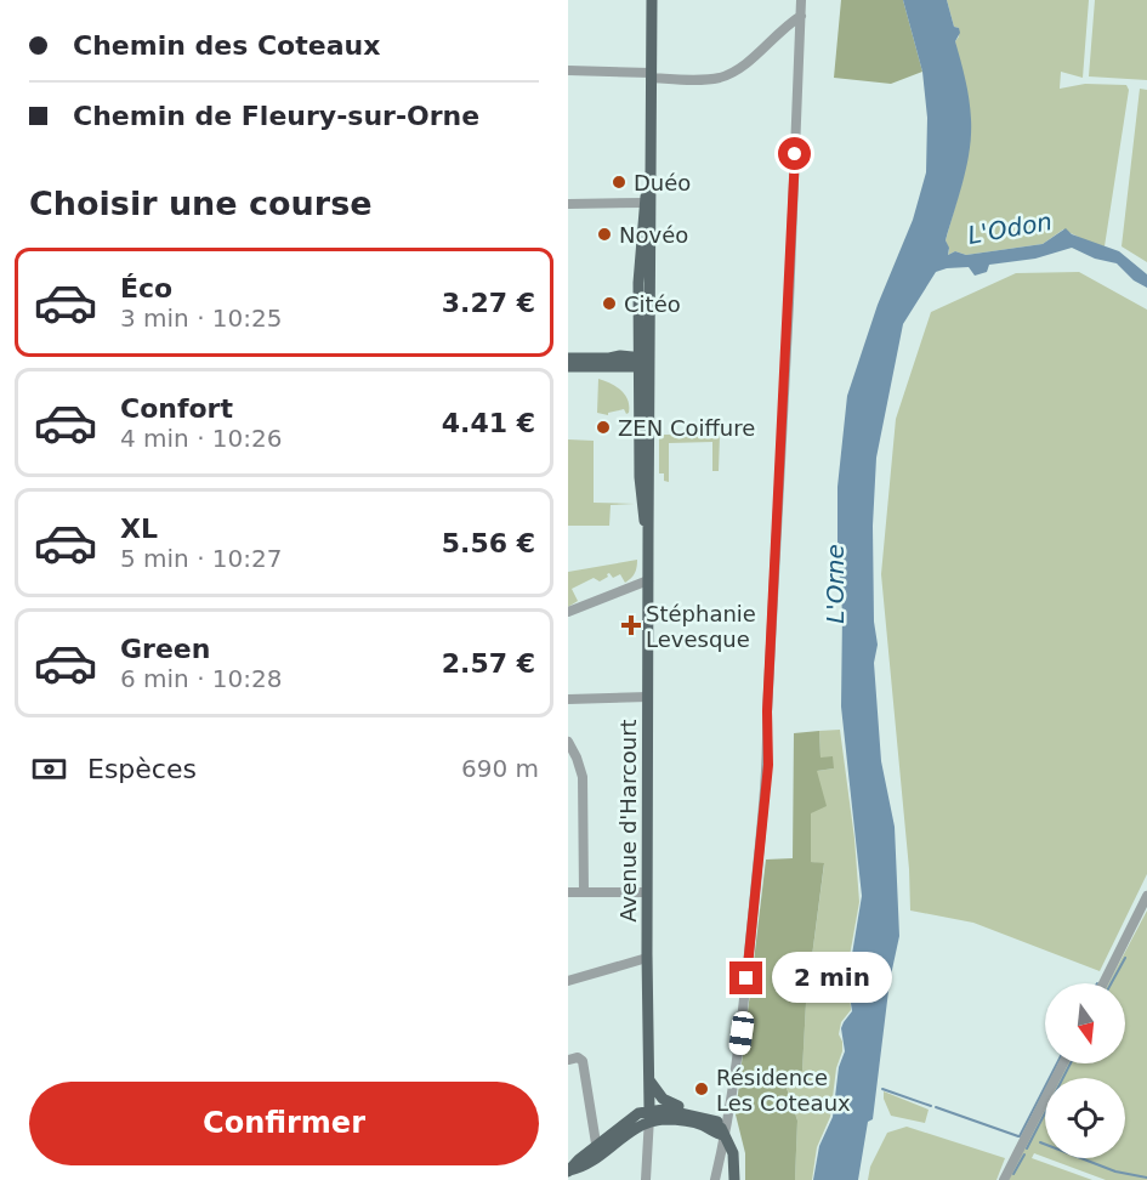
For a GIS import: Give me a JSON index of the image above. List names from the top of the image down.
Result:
{
  "streets": {
    "main road": ["Avenue d'Harcourt"]
  },
  "water": ["L'Odon", "L'Orne"],
  "places": {
    "other": [
      "Duéo",
      "Novéo",
      "Citéo",
      "ZEN Coiffure",
      "Résidence Les Coteaux"
    ],
    "health": ["Stéphanie Levesque"]
  },
  "north": "bottom",
  "page": {
    "banner": ["Chemin des Coteaux", "Chemin de Fleury-sur-Orne"],
    "heading": "Choisir une course",
    "list": [
      {
        "name": "Éco",
        "note": "3 min · 10:25",
        "value": "3.27 €"
      },
      {
        "name": "Confort",
        "note": "4 min · 10:26",
        "value": "4.41 €"
      },
      {
        "name": "XL",
        "note": "5 min · 10:27",
        "value": "5.56 €"
      },
      {
        "name": "Green",
        "note": "6 min · 10:28",
        "value": "2.57 €"
      }
    ],
    "pay": ["Espèces", "690 m"],
    "bubble": "2 min",
    "buttons": "Confirmer"
  }
}
